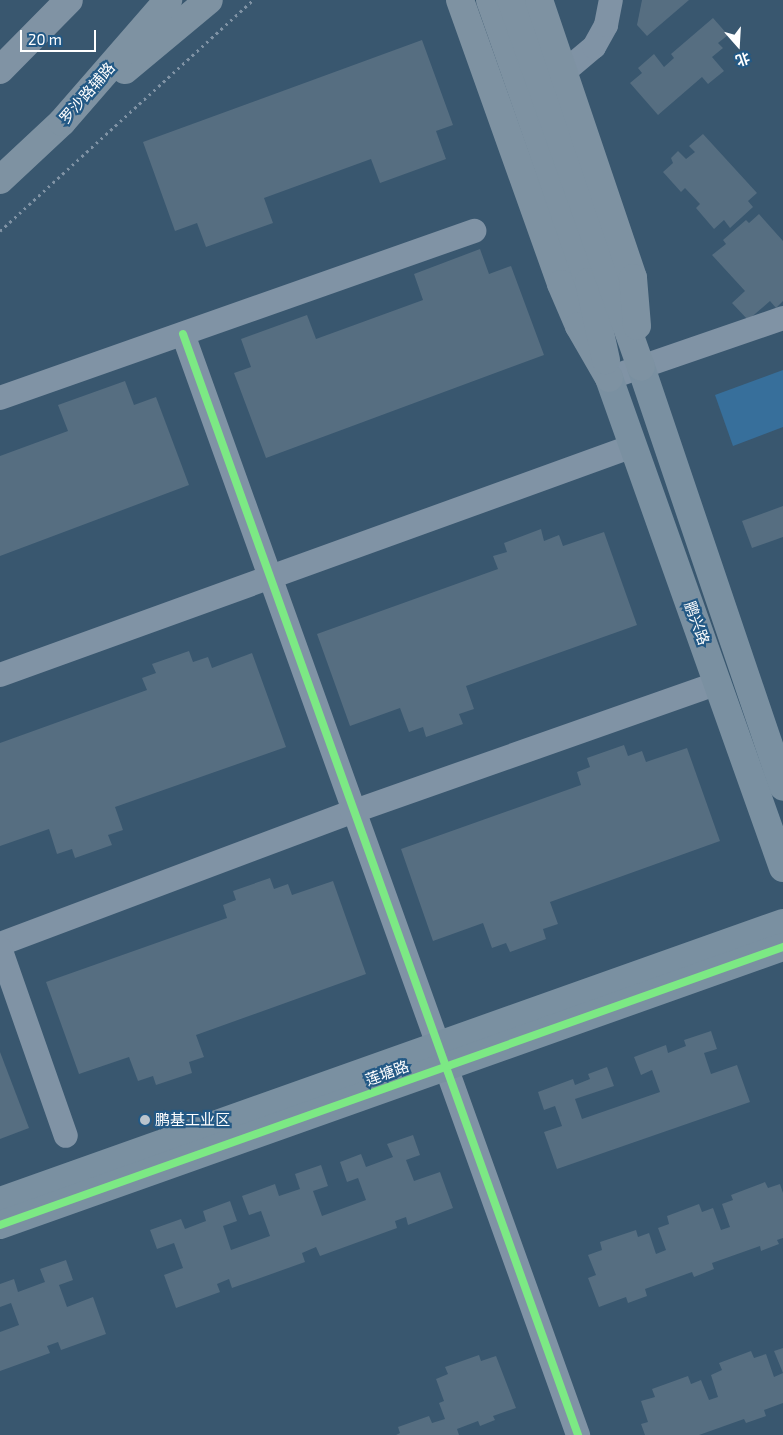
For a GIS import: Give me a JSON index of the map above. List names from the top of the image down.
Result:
{
  "streets": {
    "main road": ["罗沙路辅路"],
    "street": ["鹏兴路", "莲塘路"]
  },
  "places": ["鹏基工业区"],
  "scale_bar": "20 m",
  "north": "bottom"
}
